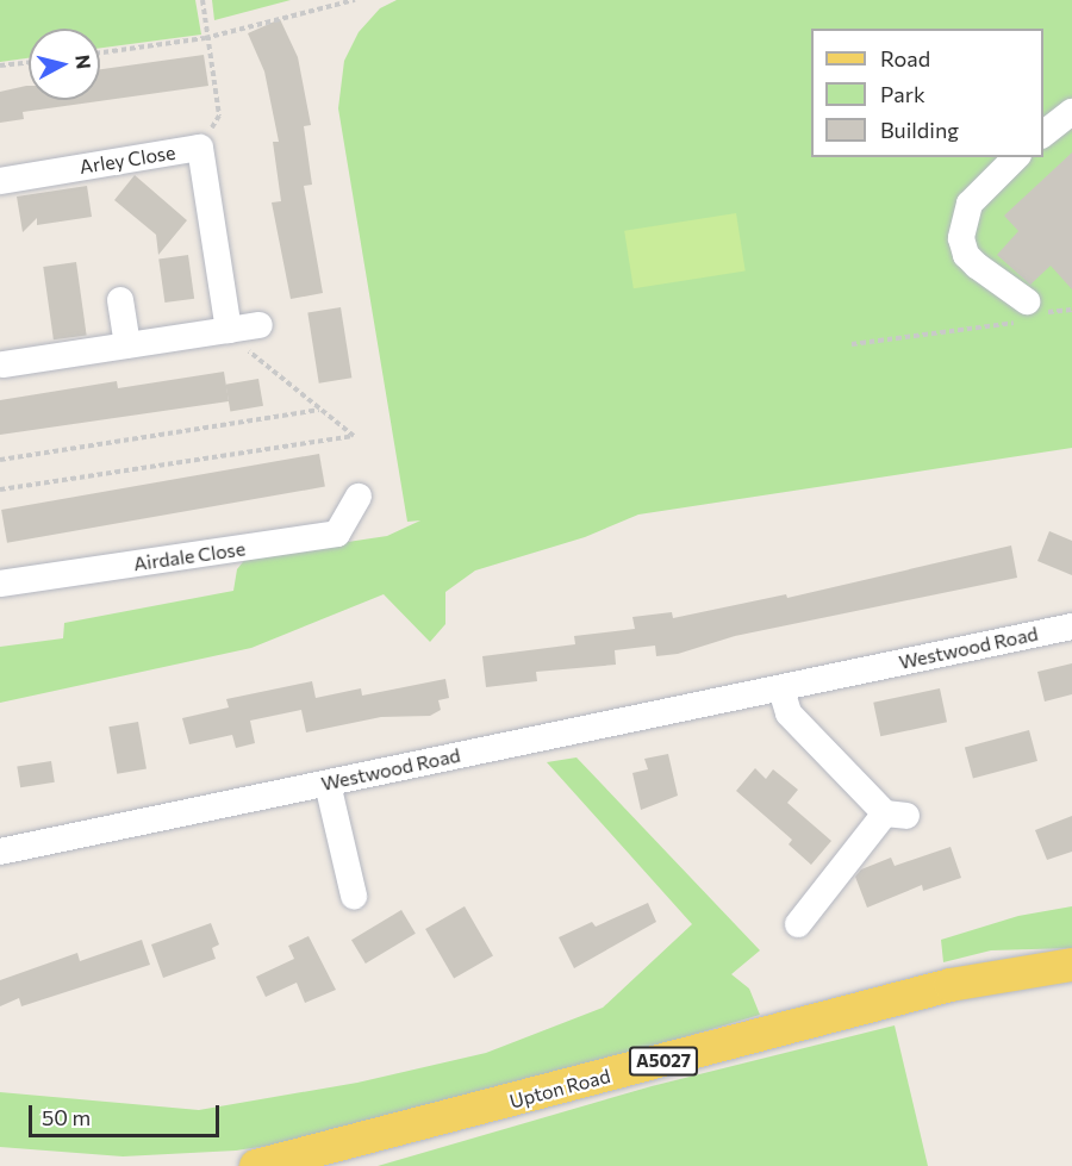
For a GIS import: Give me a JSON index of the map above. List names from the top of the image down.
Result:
{
  "streets": {
    "main road": ["A5027", "Upton Road"],
    "street": ["Arley Close", "Airdale Close", "Westwood Road"]
  },
  "legend": ["Road", "Park", "Building"],
  "scale_bar": "50 m",
  "north": "right"
}
